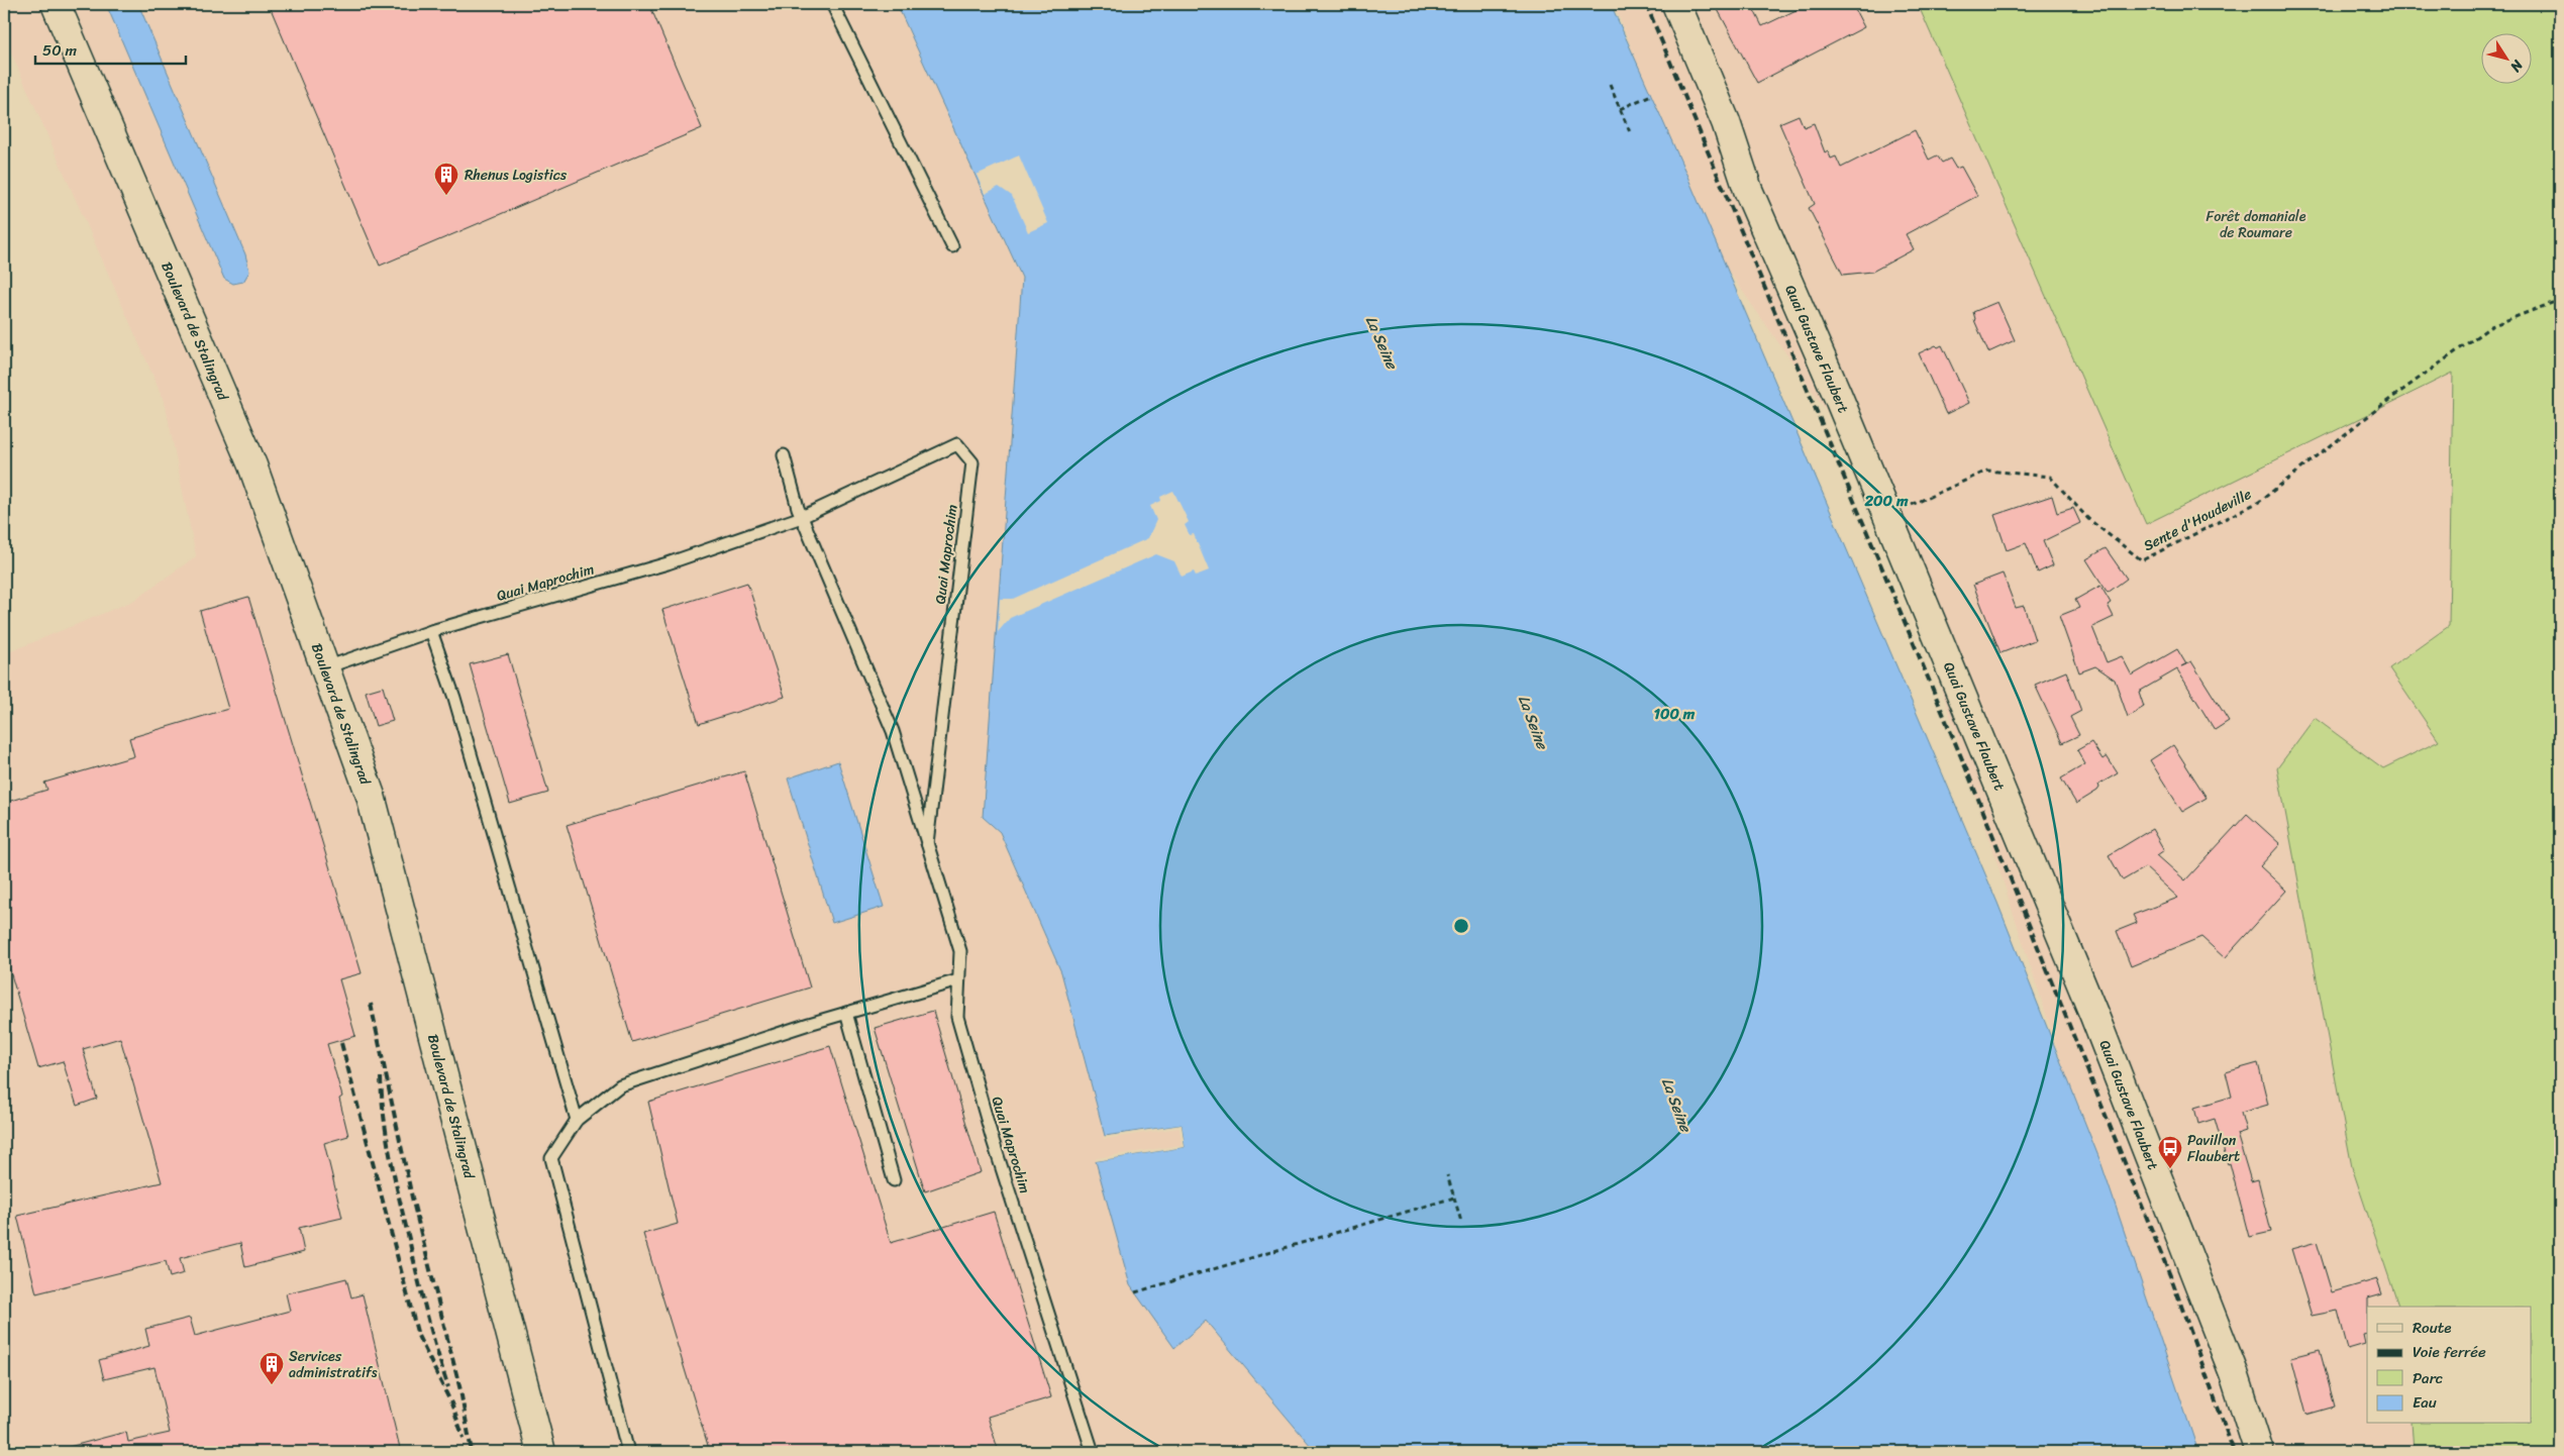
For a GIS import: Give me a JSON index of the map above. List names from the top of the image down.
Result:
{
  "streets": {
    "main road": ["Boulevard de Stalingrad", "Quai Gustave Flaubert"],
    "lane": ["Quai Maprochim"],
    "path": ["Sente d'Houdeville"]
  },
  "crossings": [
    ["Boulevard de Stalingrad", "Quai Maprochim"]
  ],
  "water": ["La Seine"],
  "parks": ["Forêt domaniale de Roumare"],
  "places": {
    "building": ["Rhenus Logistics", "Services administratifs"],
    "bus stop": ["Pavillon Flaubert"]
  },
  "legend": [
    "Route",
    "Voie ferrée",
    "Parc",
    "Eau"
  ],
  "scale_bar": "50 m",
  "north": "bottom right",
  "rings": ["200 m", "100 m"]
}
